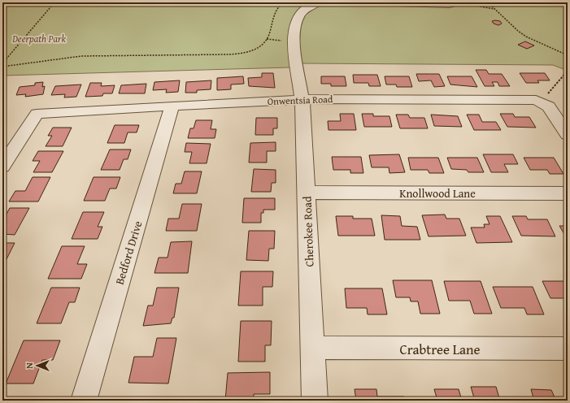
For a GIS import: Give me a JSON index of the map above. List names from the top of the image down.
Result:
{
  "streets": {
    "street": [
      "Onwentsia Road",
      "Knollwood Lane",
      "Cherokee Road",
      "Bedford Drive",
      "Crabtree Lane"
    ]
  },
  "crossings": [
    ["Onwentsia Road", "Cherokee Road"],
    ["Onwentsia Road", "Bedford Drive"],
    ["Knollwood Lane", "Cherokee Road"],
    ["Cherokee Road", "Crabtree Lane"]
  ],
  "parks": ["Deerpath Park"],
  "north": "left"
}
